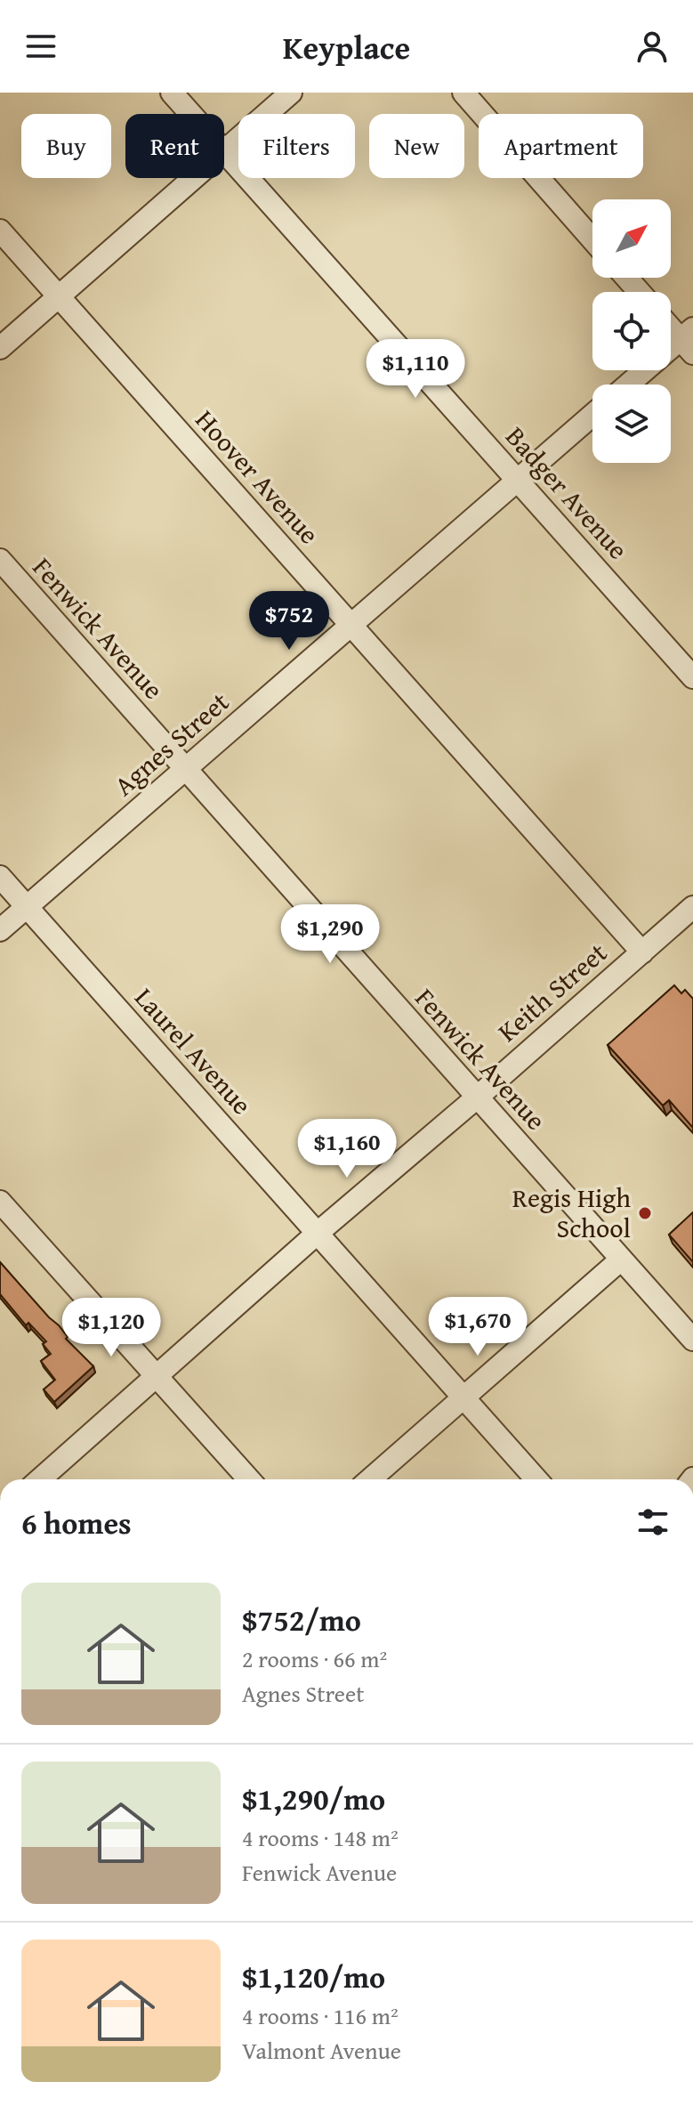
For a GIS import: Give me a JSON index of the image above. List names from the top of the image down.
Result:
{
  "streets": {
    "street": [
      "Hoover Avenue",
      "Badger Avenue",
      "Fenwick Avenue",
      "Agnes Street",
      "Keith Street",
      "Laurel Avenue"
    ]
  },
  "crossings": [
    ["Hoover Avenue", "Agnes Street"],
    ["Hoover Avenue", "Keith Street"],
    ["Badger Avenue", "Agnes Street"],
    ["Fenwick Avenue", "Agnes Street"],
    ["Fenwick Avenue", "Keith Street"],
    ["Agnes Street", "Laurel Avenue"],
    ["Keith Street", "Laurel Avenue"]
  ],
  "places": ["Regis High School"],
  "north": "top right",
  "page": {
    "header": "Keyplace",
    "chip": [
      "Buy",
      "Rent",
      "Filters",
      "New",
      "Apartment"
    ],
    "price": [
      "$1,110",
      "$752",
      "$1,290",
      "$1,160",
      "$1,670",
      "$1,120"
    ],
    "heading": "6 homes",
    "list": [
      {
        "name": "$752/mo",
        "note": "2 rooms · 66 m² · Agnes Street"
      },
      {
        "name": "$1,290/mo",
        "note": "4 rooms · 148 m² · Fenwick Avenue"
      },
      {
        "name": "$1,120/mo",
        "note": "4 rooms · 116 m² · Valmont Avenue"
      }
    ]
  }
}
